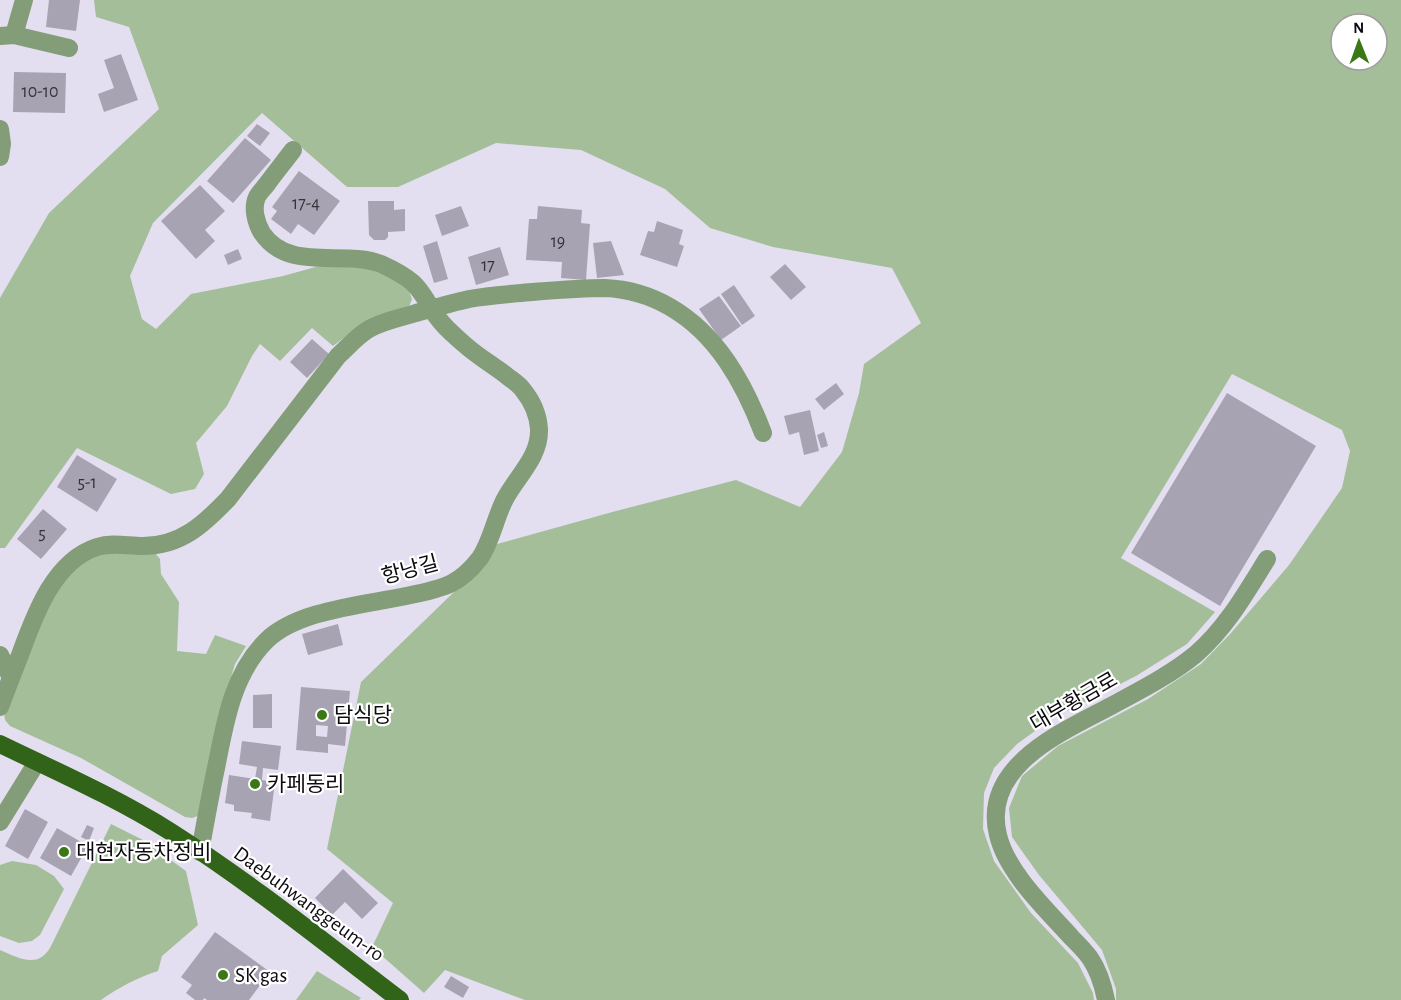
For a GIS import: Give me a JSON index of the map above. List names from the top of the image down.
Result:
{
  "streets": {
    "main road": ["Daebuhwanggeum-ro"],
    "lane": ["항낭길", "대부황금로"]
  },
  "crossings": [
    ["항낭길", "Daebuhwanggeum-ro"]
  ],
  "places": [
    "담식당",
    "카페동리",
    "대현자동차정비",
    "SK gas"
  ],
  "house_numbers": [
    "10-10",
    "17-4",
    "19",
    "17",
    "5-1",
    "5"
  ],
  "north": "top"
}
